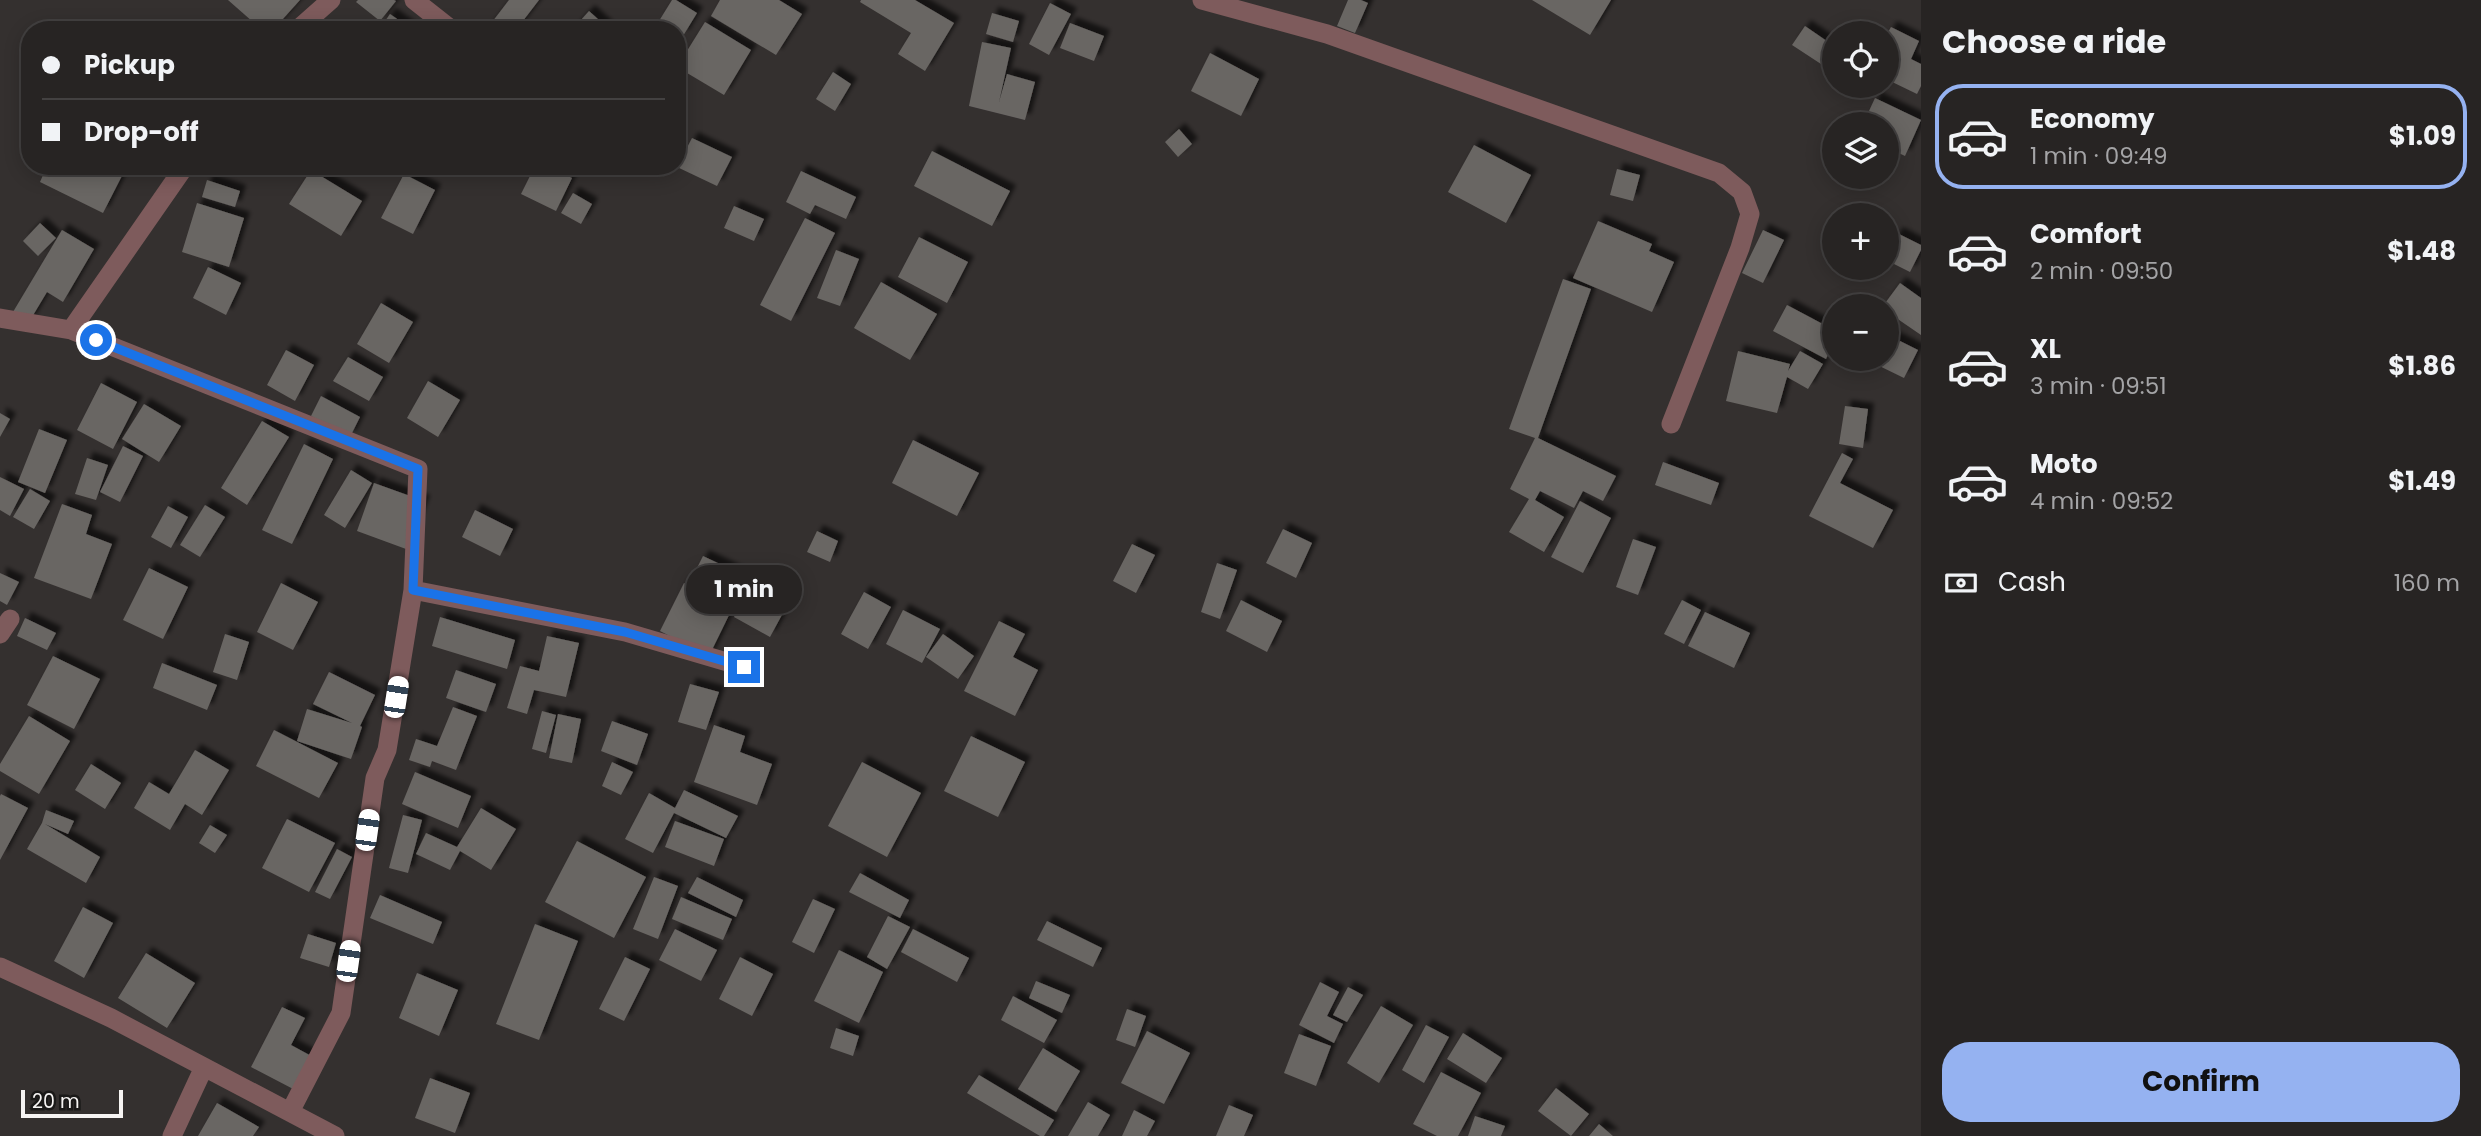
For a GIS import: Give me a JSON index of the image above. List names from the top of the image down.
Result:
{
  "scale_bar": "20 m",
  "page": {
    "heading": "Choose a ride",
    "map_buttons": ["+", "−"],
    "banner": ["Pickup", "Drop-off"],
    "list": [
      {
        "name": "Economy",
        "note": "1 min · 09:49",
        "value": "$1.09"
      },
      {
        "name": "Comfort",
        "note": "2 min · 09:50",
        "value": "$1.48"
      },
      {
        "name": "XL",
        "note": "3 min · 09:51",
        "value": "$1.86"
      },
      {
        "name": "Moto",
        "note": "4 min · 09:52",
        "value": "$1.49"
      }
    ],
    "pay": ["Cash", "160 m"],
    "bubble": "1 min",
    "buttons": "Confirm",
    "scale": "20 m"
  }
}
